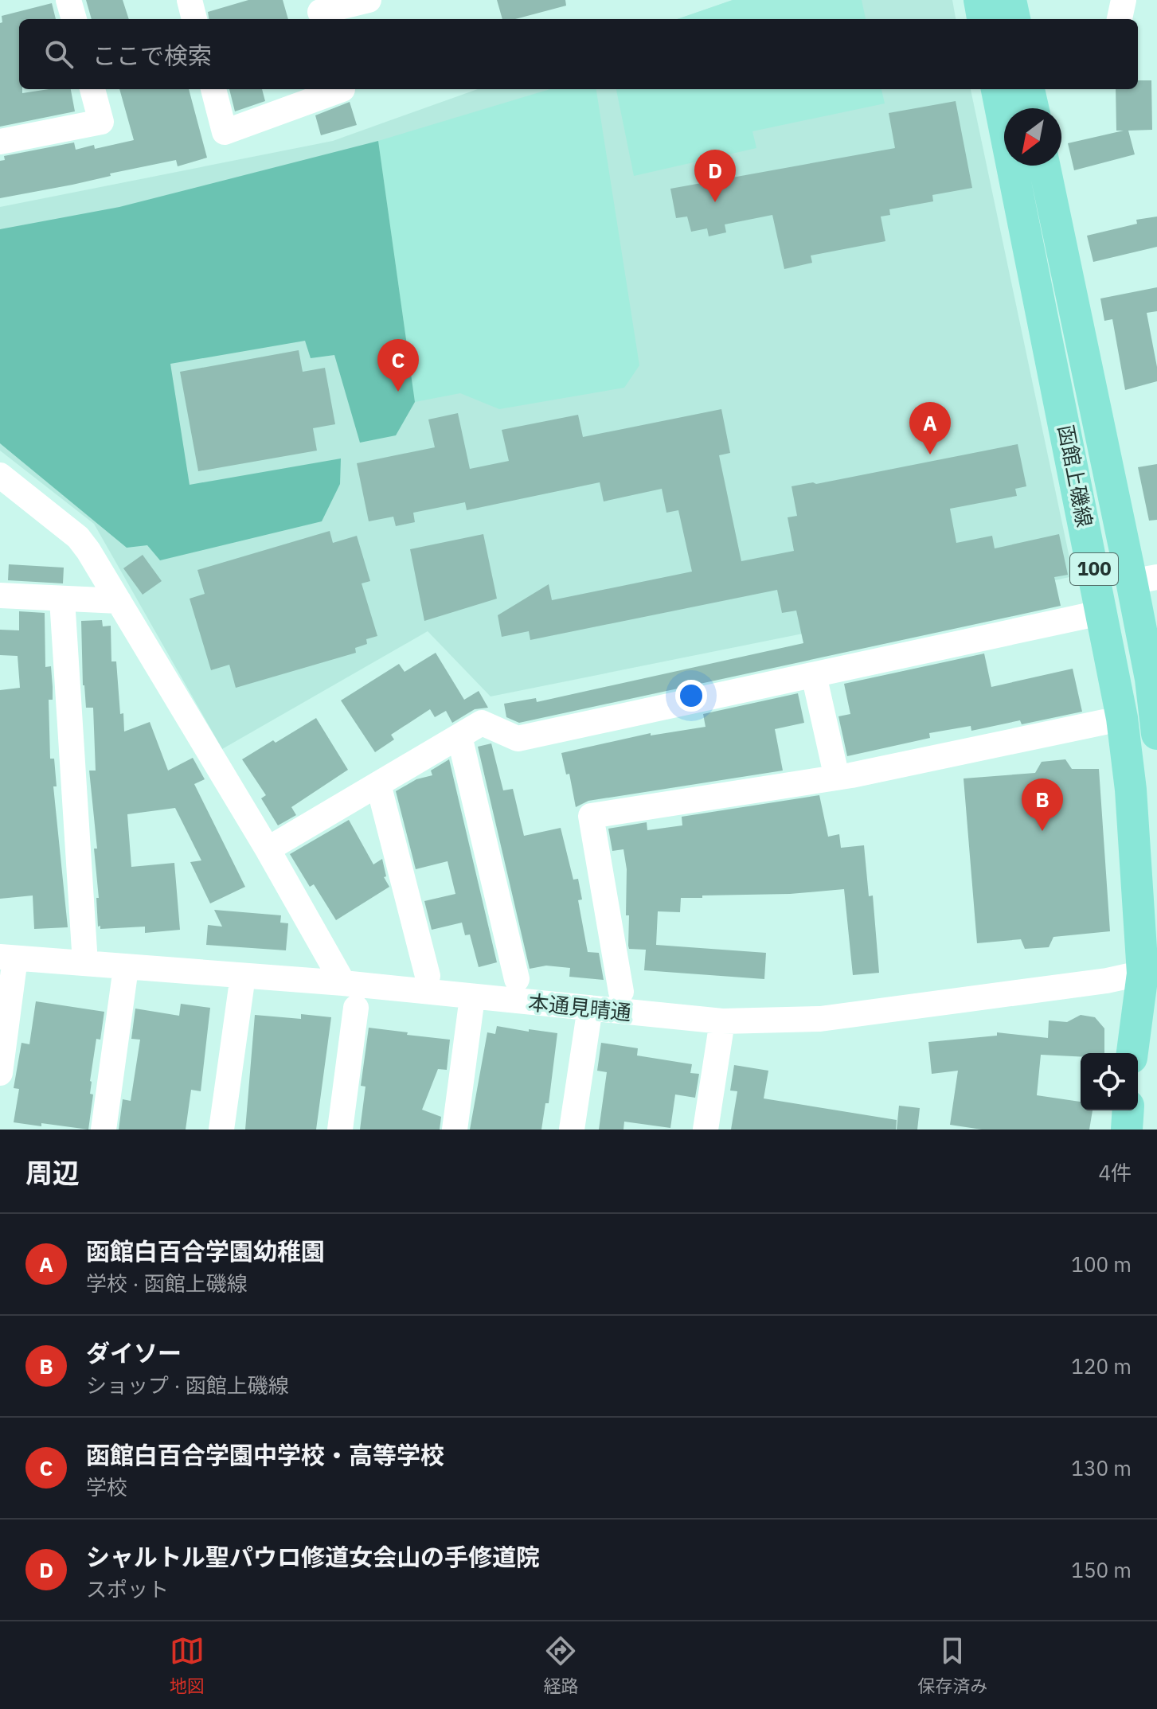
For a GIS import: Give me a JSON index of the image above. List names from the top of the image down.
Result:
{
  "streets": {
    "main road": ["函館上磯線", "100"],
    "street": ["本通見晴通"]
  },
  "crossings": [
    ["函館上磯線", "本通見晴通"]
  ],
  "north": "bottom left",
  "page": {
    "search": "ここで検索",
    "pins": [
      "D",
      "C",
      "A",
      "B"
    ],
    "heading": ["周辺", "4件"],
    "list": [
      {
        "mark": "A",
        "name": "函館白百合学園幼稚園",
        "note": "学校 · 函館上磯線",
        "value": "100 m"
      },
      {
        "mark": "B",
        "name": "ダイソー",
        "note": "ショップ · 函館上磯線",
        "value": "120 m"
      },
      {
        "mark": "C",
        "name": "函館白百合学園中学校・高等学校",
        "note": "学校",
        "value": "130 m"
      },
      {
        "mark": "D",
        "name": "シャルトル聖パウロ修道女会山の手修道院",
        "note": "スポット",
        "value": "150 m"
      }
    ],
    "nav": ["地図", "経路", "保存済み"]
  }
}
